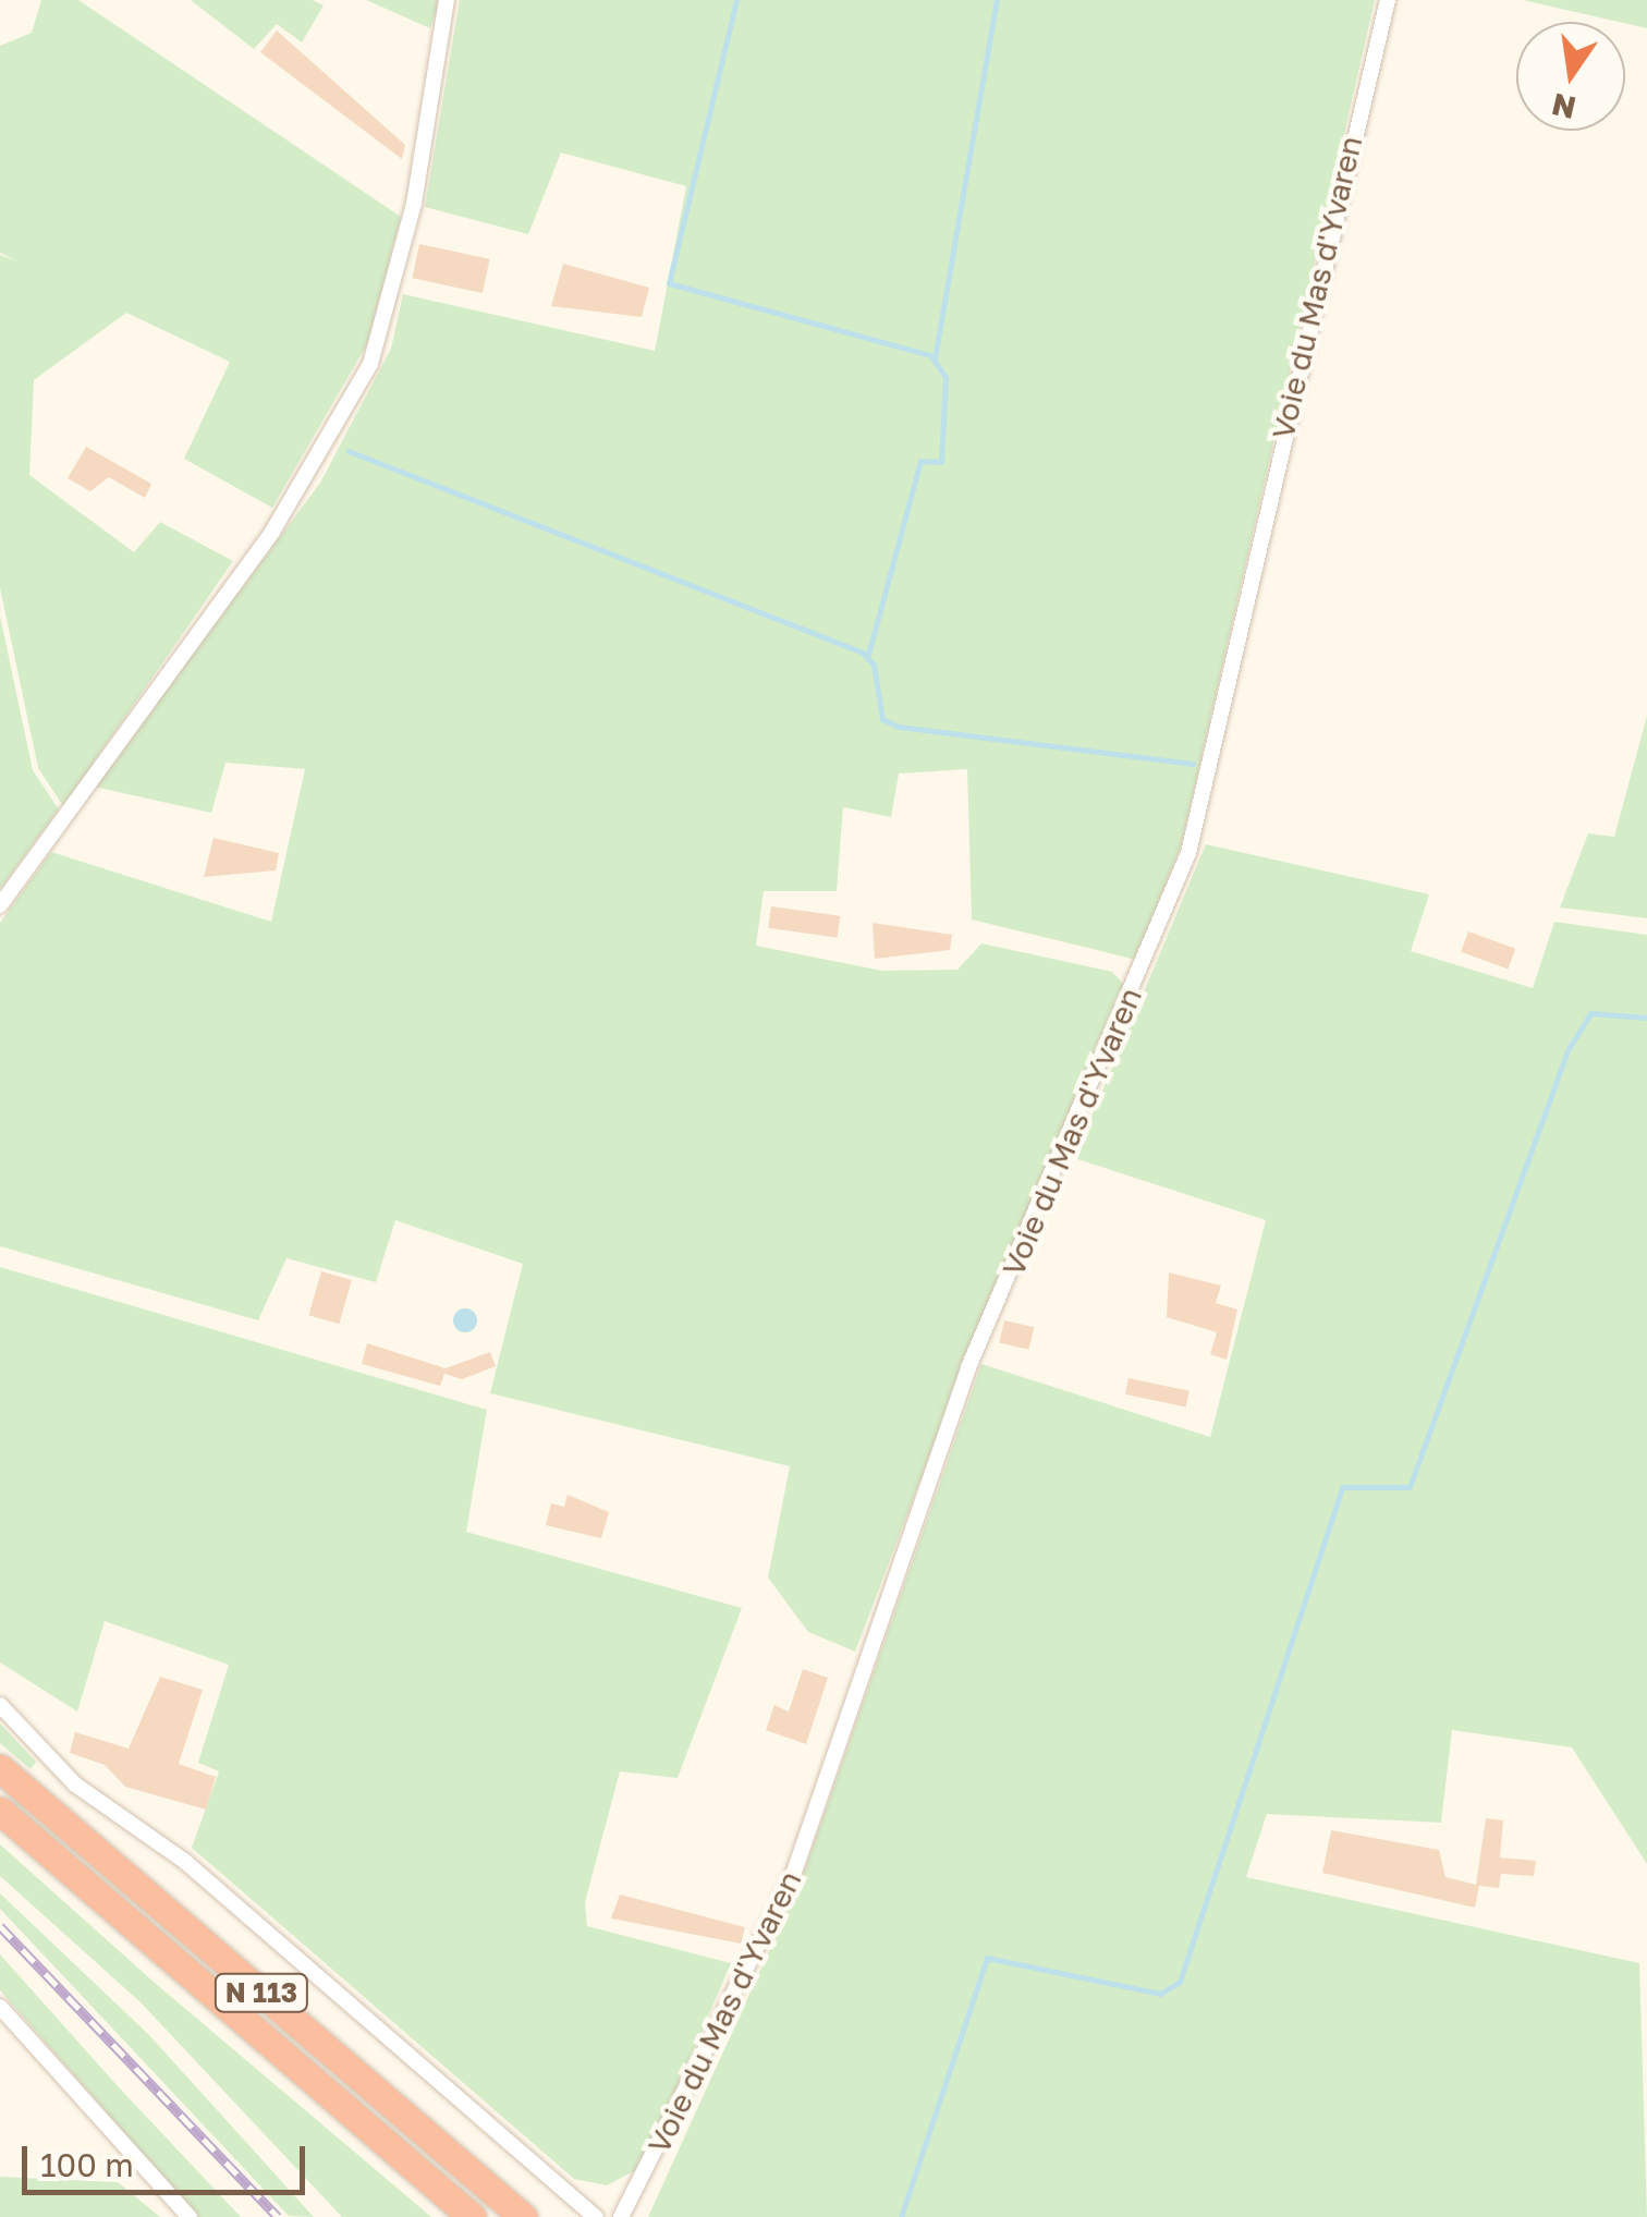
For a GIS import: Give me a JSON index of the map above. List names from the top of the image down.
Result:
{
  "streets": {
    "highway": ["N 113"],
    "street": ["Voie du Mas d'Yvaren"]
  },
  "scale_bar": "100 m",
  "north": "bottom"
}
